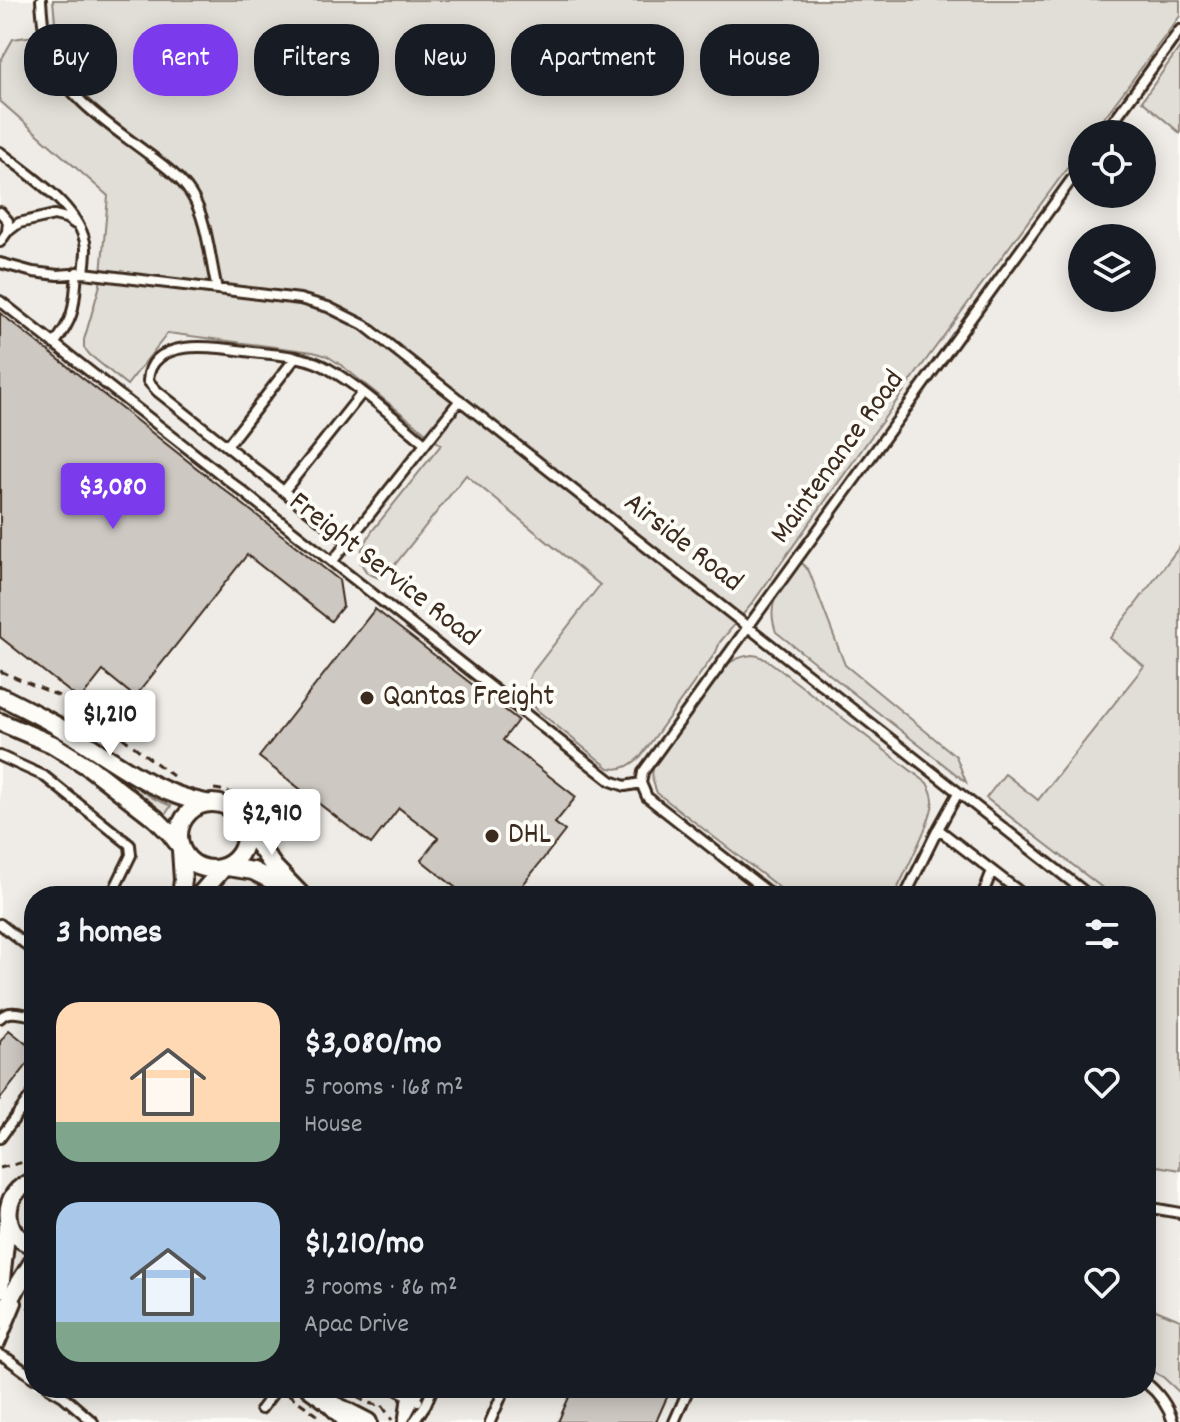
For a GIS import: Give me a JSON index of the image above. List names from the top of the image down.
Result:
{
  "streets": {
    "lane": ["Maintenance Road", "Airside Road", "Freight Service Road"]
  },
  "crossings": [
    ["Maintenance Road", "Airside Road"],
    ["Maintenance Road", "Freight Service Road"]
  ],
  "places": ["Qantas Freight", "DHL"],
  "page": {
    "chip": [
      "Buy",
      "Rent",
      "Filters",
      "New",
      "Apartment",
      "House"
    ],
    "price": ["$3,080", "$1,210", "$2,910"],
    "heading": "3 homes",
    "list": [
      {
        "name": "$3,080/mo",
        "note": "5 rooms · 168 m² · House"
      },
      {
        "name": "$1,210/mo",
        "note": "3 rooms · 86 m² · Apac Drive"
      }
    ]
  }
}
